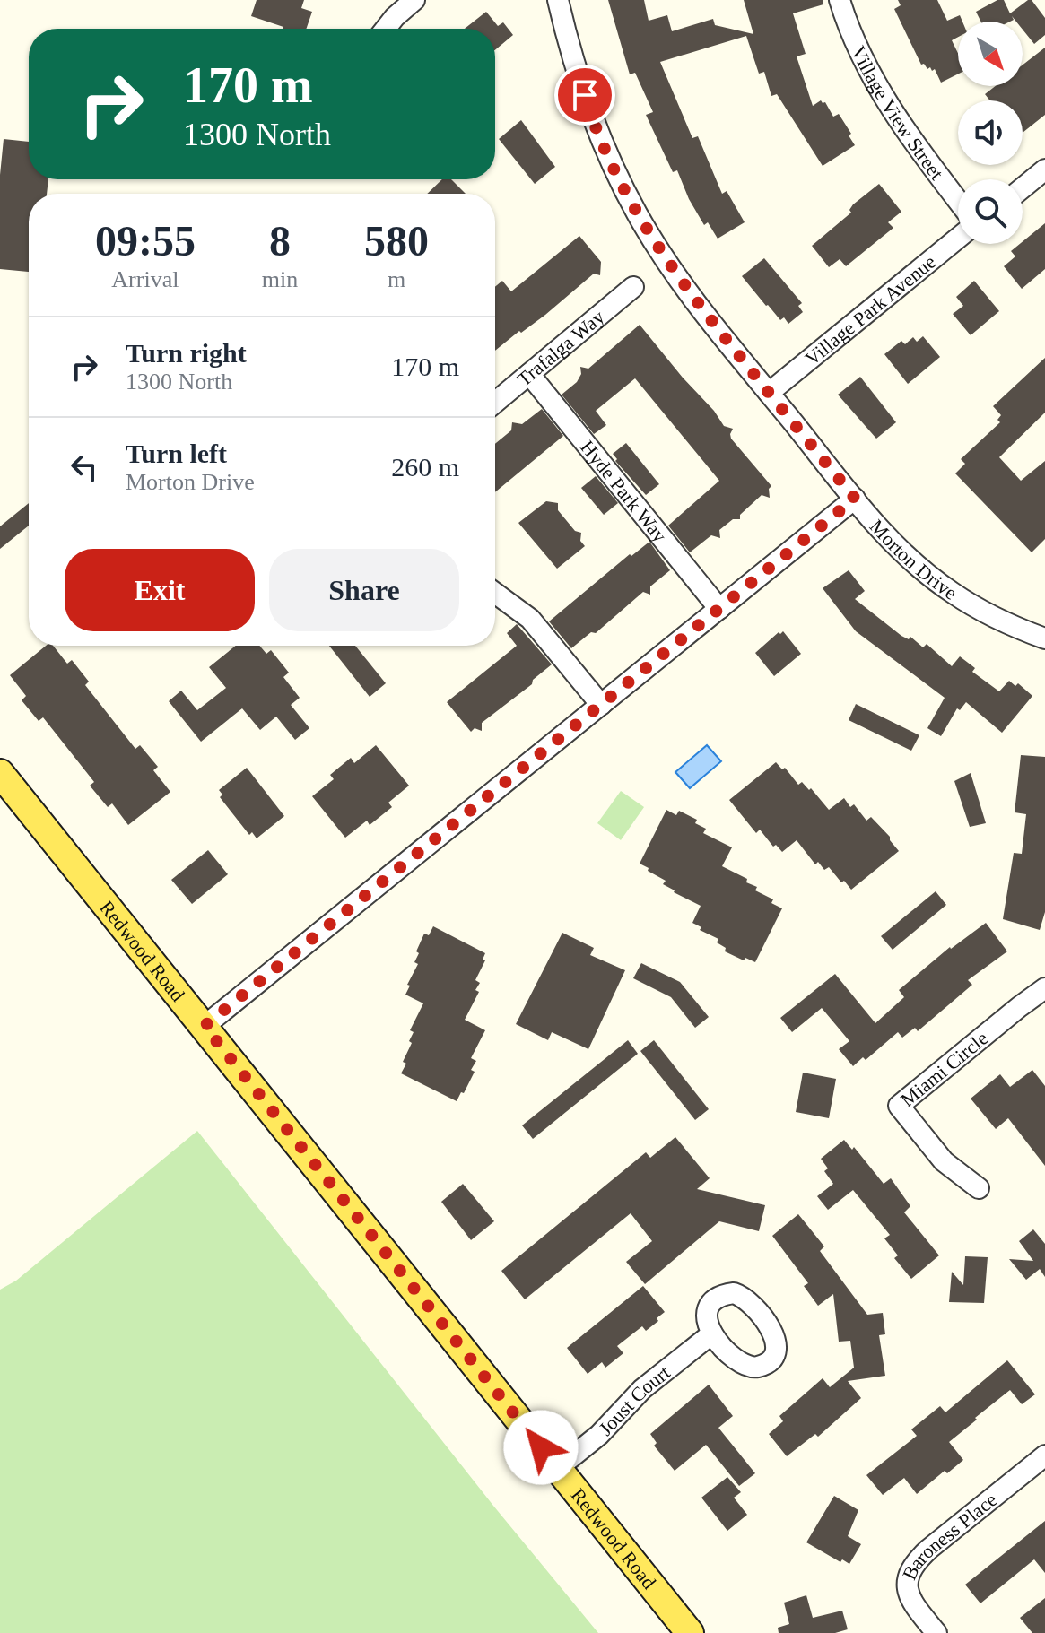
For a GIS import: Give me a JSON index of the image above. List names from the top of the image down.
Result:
{
  "streets": {
    "main road": ["Redwood Road"],
    "street": [
      "Village View Street",
      "Village Park Avenue",
      "Trafalga Way",
      "Hyde Park Way",
      "Morton Drive",
      "Miami Circle",
      "Joust Court",
      "Baroness Place"
    ]
  },
  "crossings": [
    ["Village Park Avenue", "Morton Drive"],
    ["Trafalga Way", "Hyde Park Way"],
    ["Redwood Road", "Joust Court"]
  ],
  "north": "bottom right",
  "page": {
    "turn": ["170 m", "1300 North"],
    "eta": [
      "09:55",
      "Arrival",
      "8",
      "min",
      "580",
      "m"
    ],
    "list": [
      {
        "name": "Turn right",
        "note": "1300 North",
        "value": "170 m"
      },
      {
        "name": "Turn left",
        "note": "Morton Drive",
        "value": "260 m"
      }
    ],
    "buttons": ["Exit", "Share"]
  }
}
